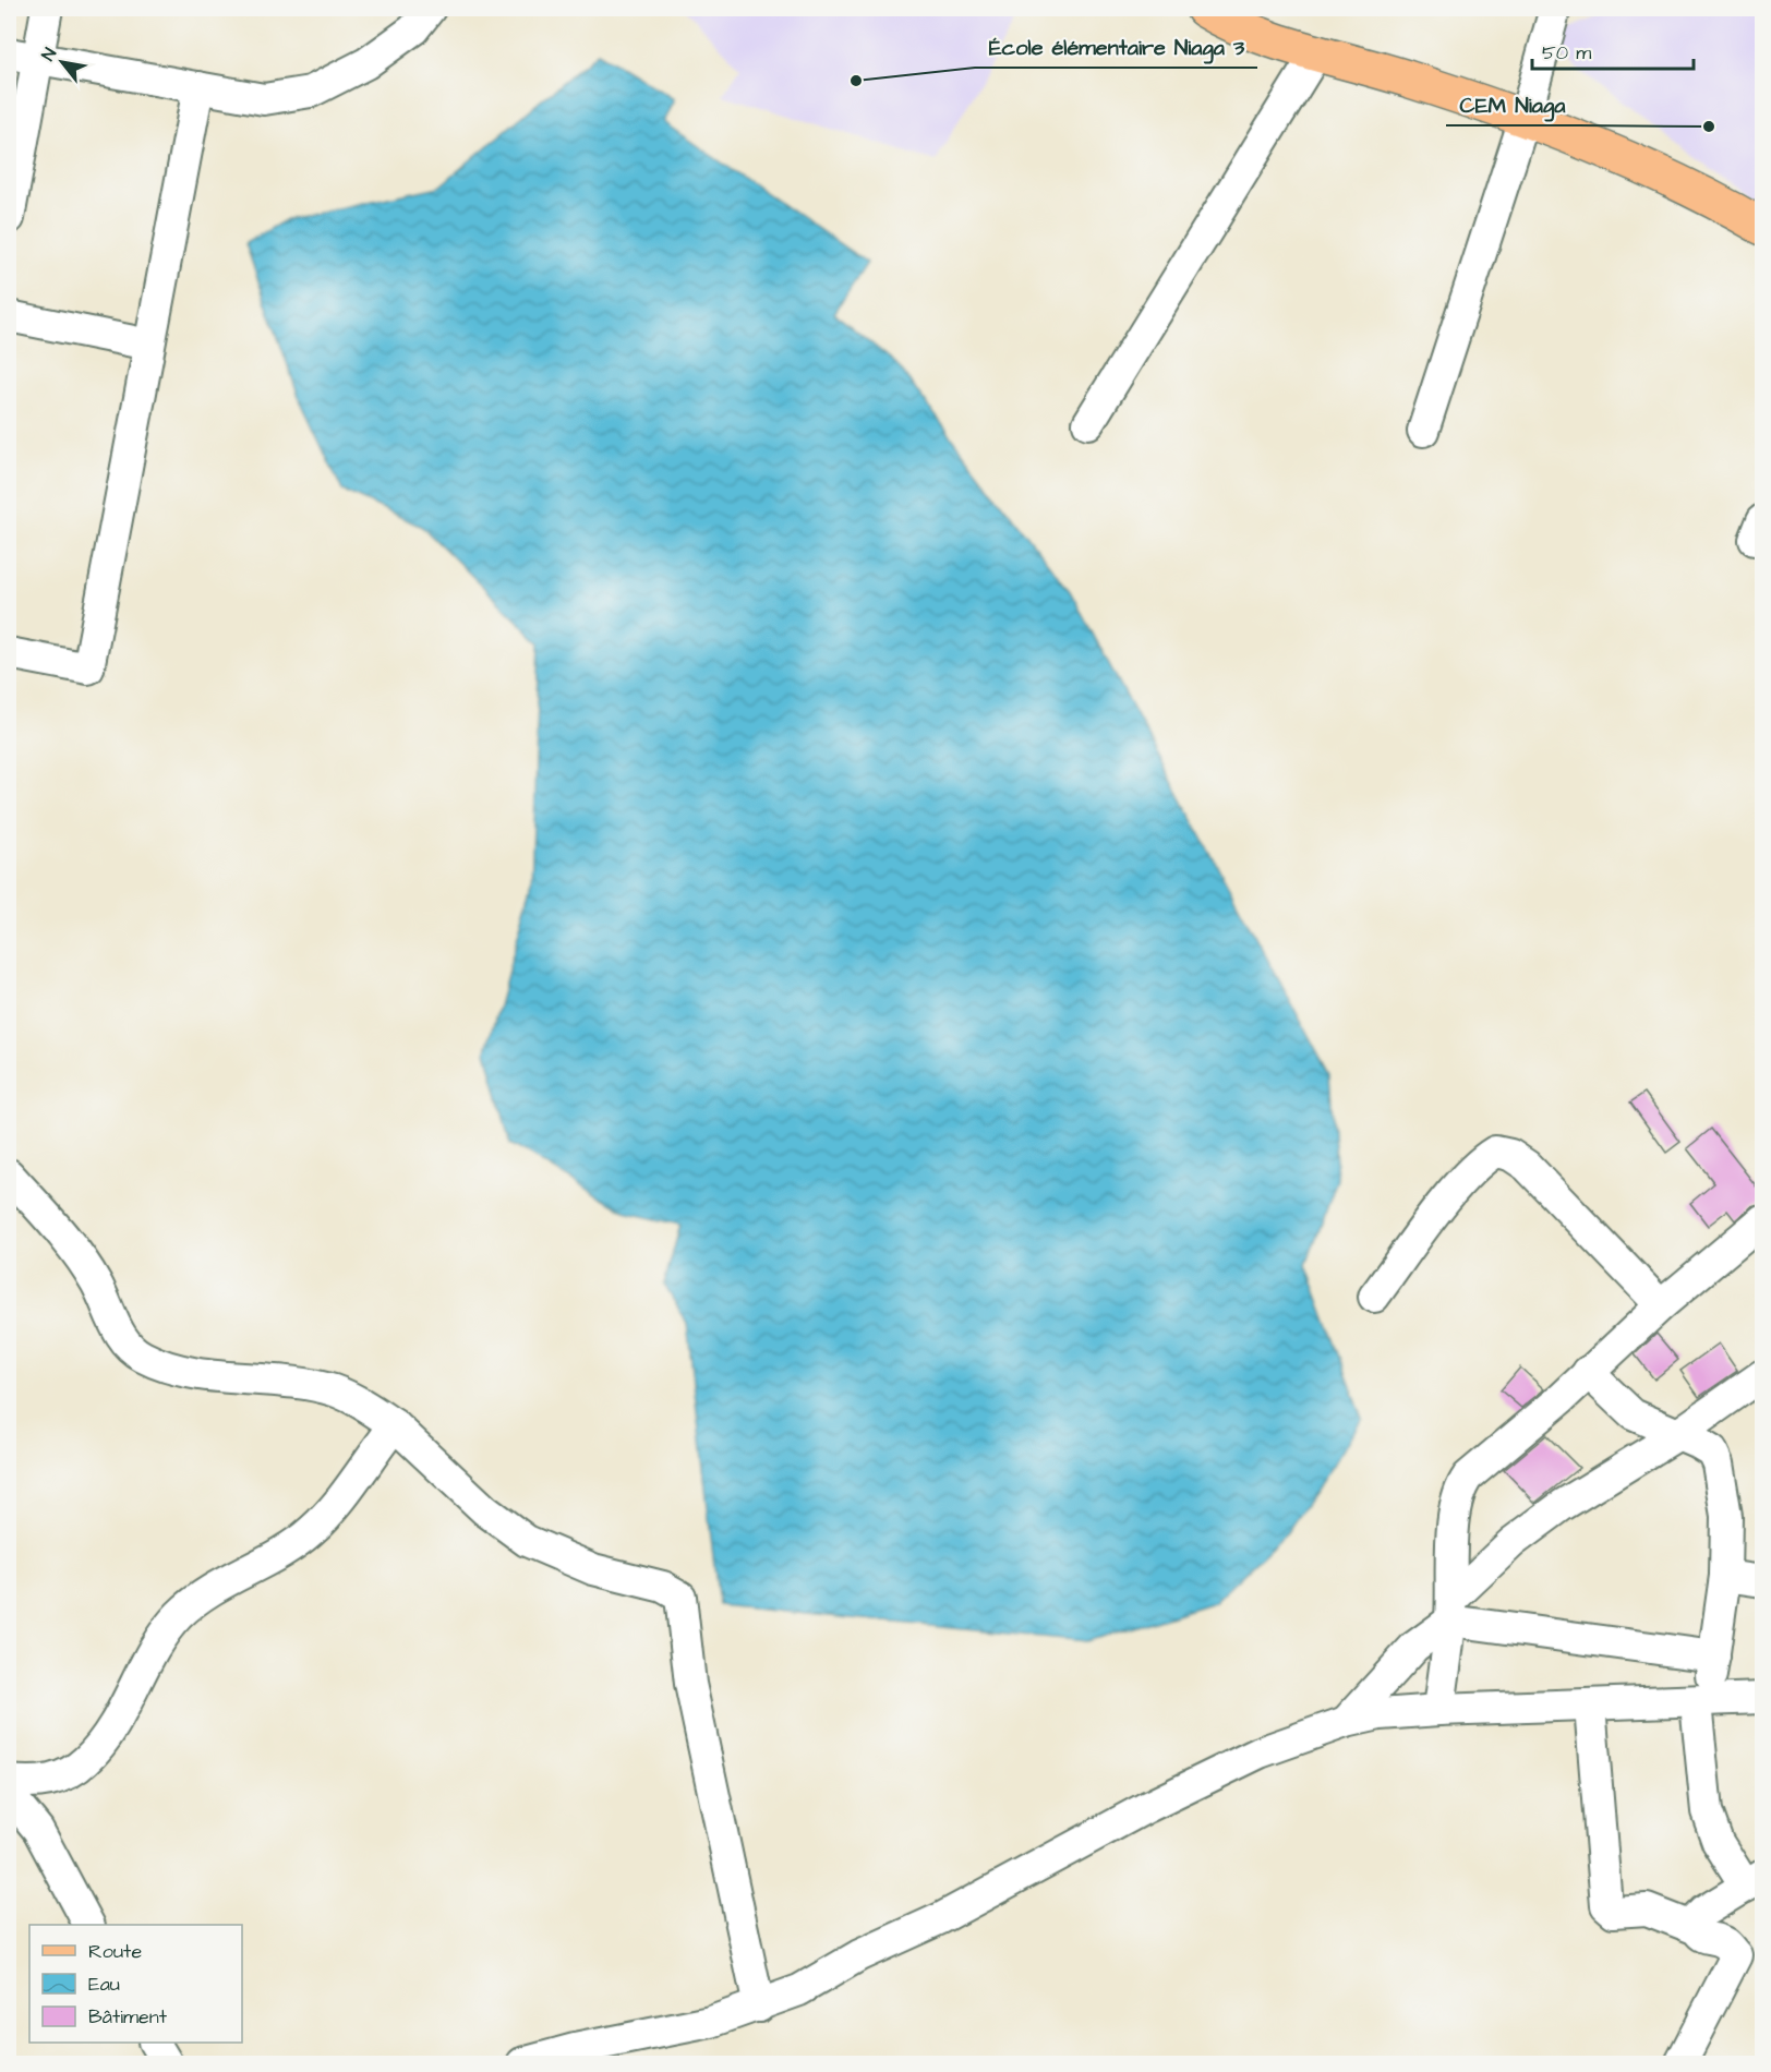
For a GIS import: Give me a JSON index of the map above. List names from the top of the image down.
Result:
{
  "places": ["École élémentaire Niaga 3", "CEM Niaga"],
  "legend": ["Route", "Eau", "Bâtiment"],
  "scale_bar": "50 m",
  "north": "top left"
}
